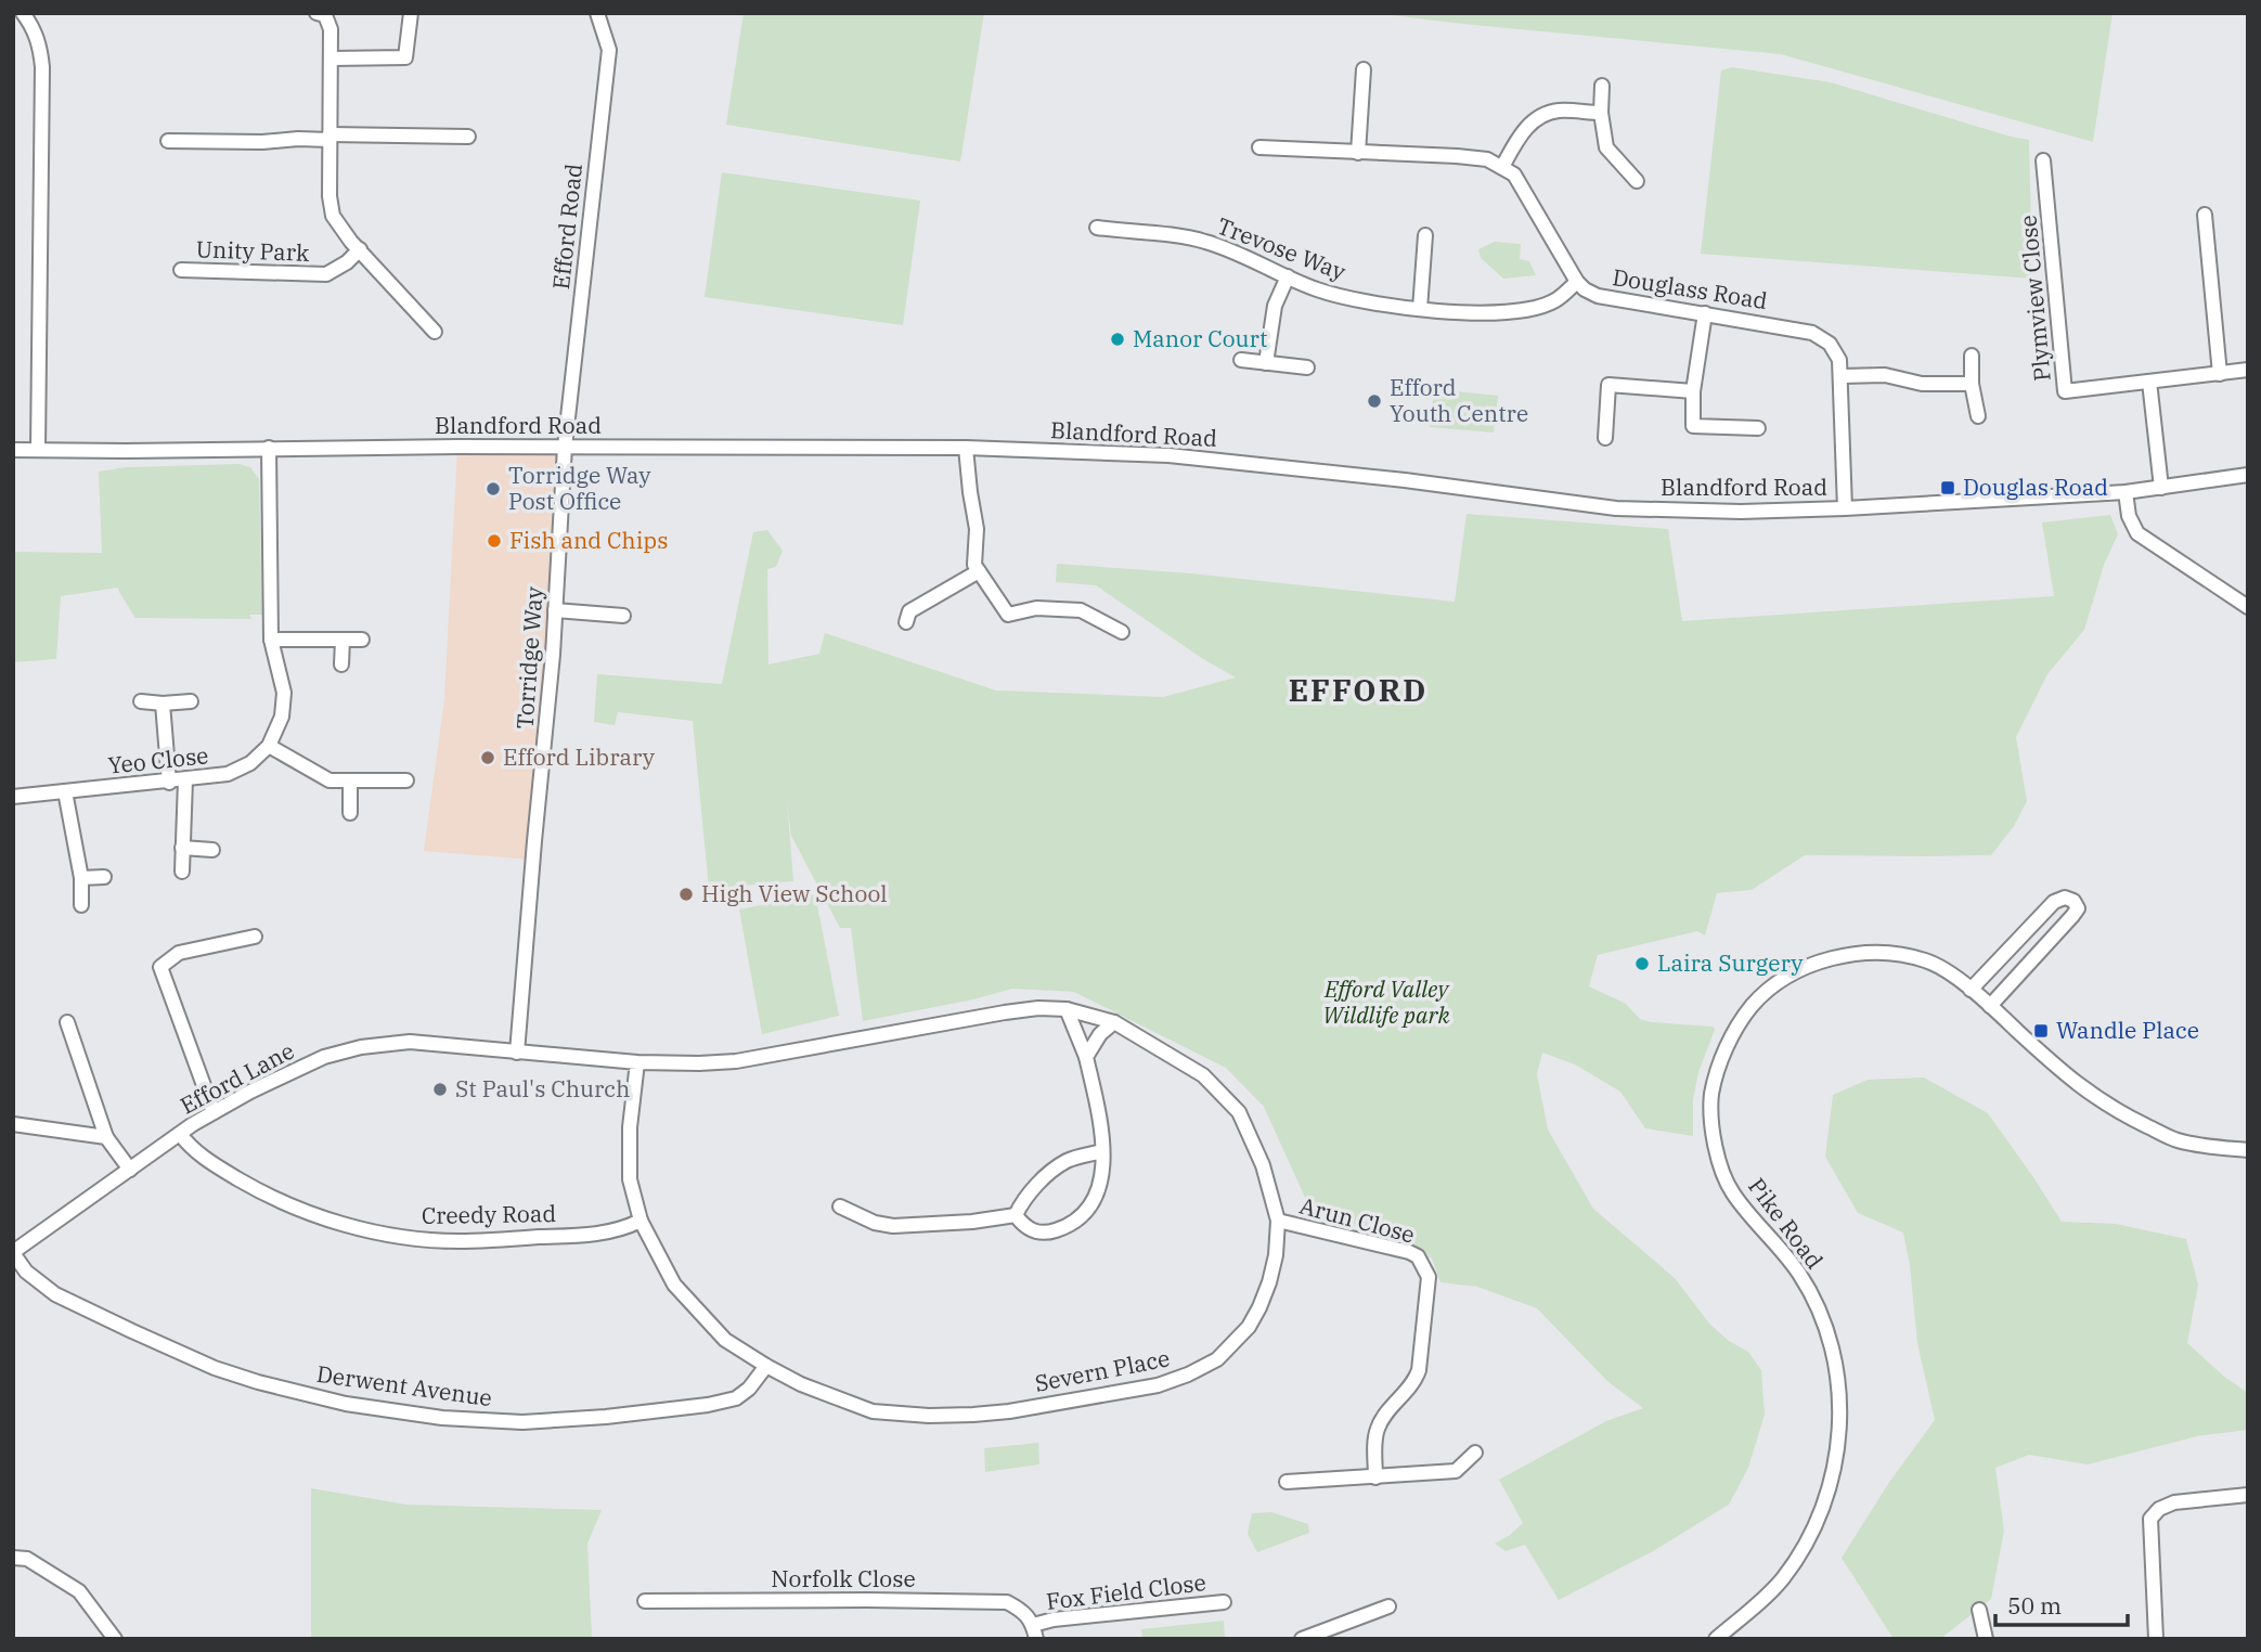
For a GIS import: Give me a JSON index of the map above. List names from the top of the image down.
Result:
{
  "streets": {
    "street": [
      "Efford Road",
      "Trevose Way",
      "Unity Park",
      "Douglass Road",
      "Plymview Close",
      "Blandford Road",
      "Torridge Way",
      "Yeo Close",
      "Efford Lane",
      "Creedy Road",
      "Arun Close",
      "Pike Road",
      "Severn Place",
      "Derwent Avenue",
      "Norfolk Close",
      "Fox Field Close"
    ]
  },
  "crossings": [
    ["Efford Road", "Blandford Road"],
    ["Efford Road", "Torridge Way"],
    ["Trevose Way", "Douglass Road"],
    ["Douglass Road", "Blandford Road"],
    ["Blandford Road", "Torridge Way"],
    ["Torridge Way", "Efford Lane"],
    ["Torridge Way", "Severn Place"],
    ["Efford Lane", "Creedy Road"],
    ["Efford Lane", "Severn Place"],
    ["Efford Lane", "Derwent Avenue"],
    ["Creedy Road", "Severn Place"],
    ["Arun Close", "Severn Place"],
    ["Severn Place", "Derwent Avenue"],
    ["Norfolk Close", "Fox Field Close"]
  ],
  "districts": ["EFFORD"],
  "parks": ["Efford Valley Wildlife park"],
  "places": {
    "other": [
      "Manor Court",
      "Efford Youth Centre",
      "Torridge Way Post Office",
      "Fish and Chips",
      "Efford Library",
      "High View School",
      "Laira Surgery",
      "St Paul's Church"
    ],
    "transit": ["Douglas Road", "Wandle Place"]
  },
  "scale_bar": "50 m"
}
